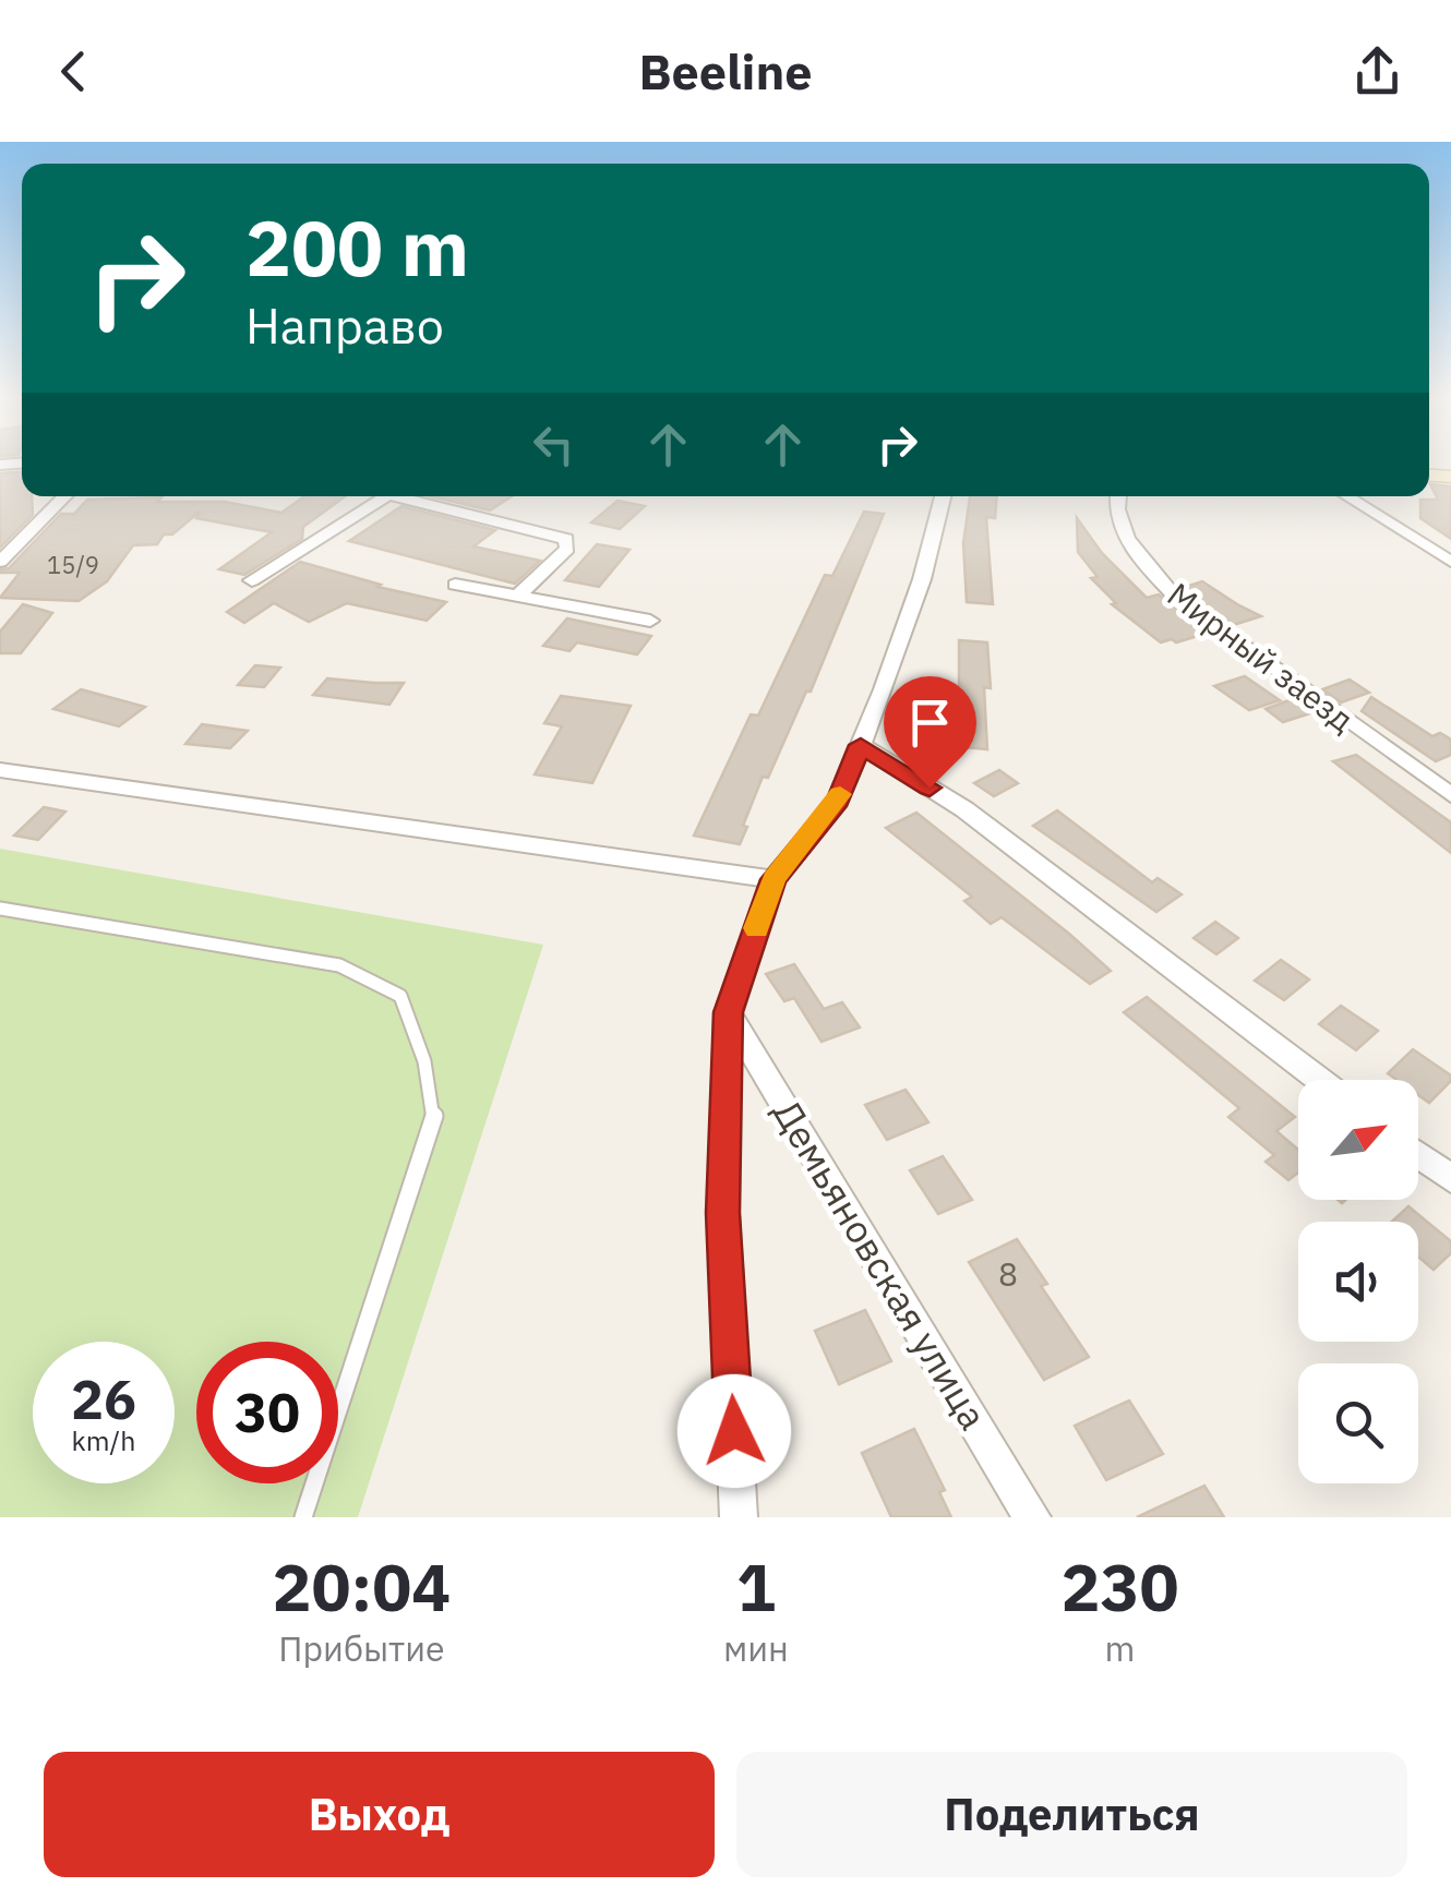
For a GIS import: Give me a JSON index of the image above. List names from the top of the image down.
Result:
{
  "streets": {
    "street": ["Мирный заезд", "Демьяновская улица"]
  },
  "house_numbers": ["15/9", "8"],
  "north": "top right",
  "page": {
    "header": "Beeline",
    "turn": ["200 m", "Направо"],
    "speed": "26 km/h",
    "limit": "30",
    "eta": [
      "20:04",
      "Прибытие",
      "1",
      "мин",
      "230",
      "m"
    ],
    "buttons": ["Выход", "Поделиться"]
  }
}
